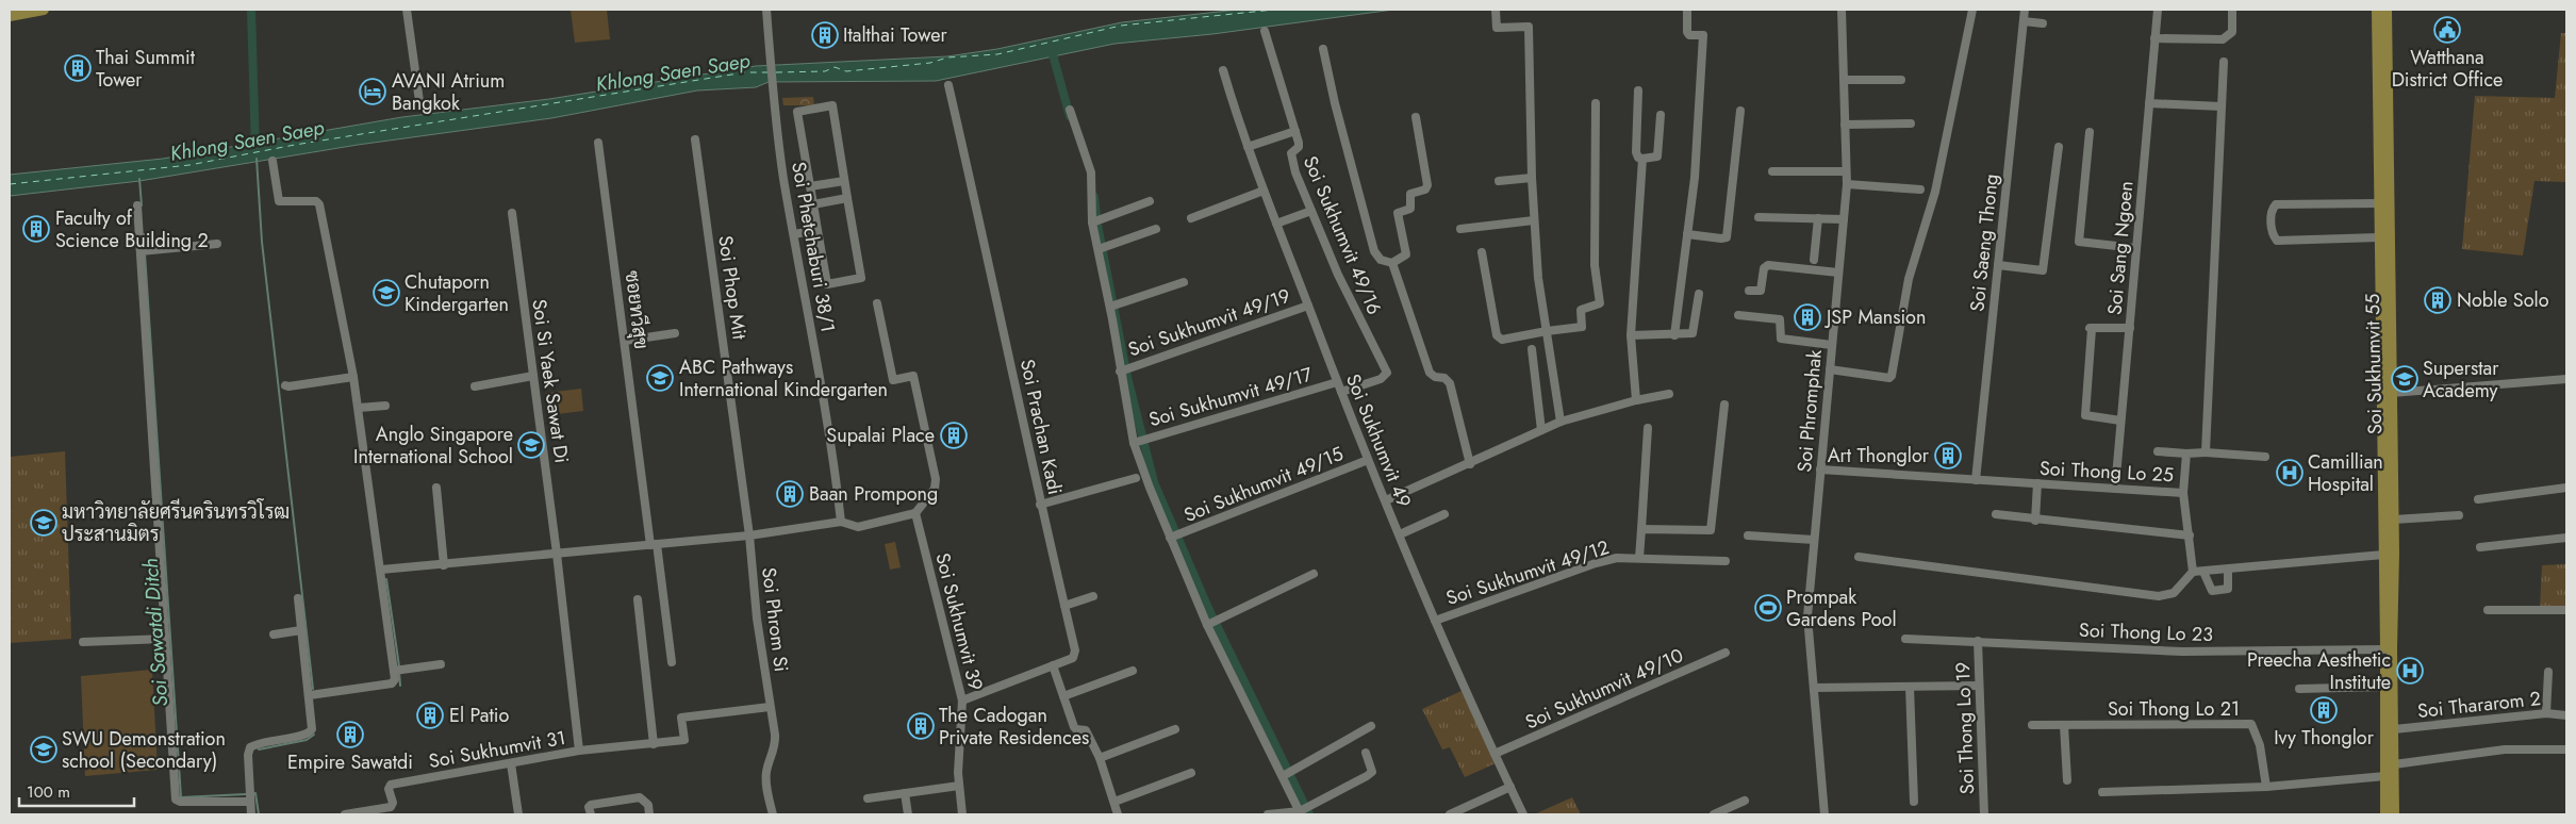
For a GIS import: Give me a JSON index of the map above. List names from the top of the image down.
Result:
{
  "streets": {
    "main road": ["Soi Sukhumvit 55"],
    "street": [
      "Soi Sukhumvit 49/16",
      "Soi Saeng Thong",
      "Soi Phetchaburi 38/1",
      "Soi Sang Ngoen",
      "Soi Phop Mit",
      "ซอยทวีสุข",
      "Soi Sukhumvit 49/19",
      "Soi Si Yaek Sawat Di",
      "Soi Sukhumvit 49/17",
      "Soi Phromphak",
      "Soi Prachan Kadi",
      "Soi Sukhumvit 49",
      "Soi Thong Lo 25",
      "Soi Sukhumvit 49/15",
      "Soi Sukhumvit 49/12",
      "Soi Phrom Si",
      "Soi Sukhumvit 39",
      "Soi Thong Lo 23",
      "Soi Sukhumvit 49/10",
      "Soi Thararom 2",
      "Soi Thong Lo 21",
      "Soi Thong Lo 19",
      "Soi Sukhumvit 31"
    ]
  },
  "crossings": [
    ["Soi Sukhumvit 49/16", "Soi Sukhumvit 49"],
    ["Soi Saeng Thong", "Soi Thong Lo 25"],
    ["Soi Sang Ngoen", "Soi Thong Lo 25"],
    ["Soi Phop Mit", "Soi Phrom Si"],
    ["Soi Sukhumvit 49/19", "Soi Sukhumvit 49"],
    ["Soi Sukhumvit 55", "Soi Thong Lo 23"],
    ["Soi Sukhumvit 55", "Soi Thararom 2"],
    ["Soi Si Yaek Sawat Di", "Soi Sukhumvit 31"],
    ["Soi Sukhumvit 49/17", "Soi Sukhumvit 49"],
    ["Soi Phromphak", "Soi Thong Lo 25"],
    ["Soi Prachan Kadi", "Soi Sukhumvit 39"],
    ["Soi Sukhumvit 49", "Soi Sukhumvit 49/15"],
    ["Soi Sukhumvit 49", "Soi Sukhumvit 49/12"],
    ["Soi Sukhumvit 49", "Soi Sukhumvit 49/10"],
    ["Soi Thong Lo 23", "Soi Thong Lo 19"]
  ],
  "water": ["Khlong Saen Saep", "Soi Sawatdi Ditch"],
  "places": {
    "public building": ["Watthana District Office"],
    "building": [
      "Italthai Tower",
      "Thai Summit Tower",
      "Faculty of Science Building 2",
      "Noble Solo",
      "JSP Mansion",
      "Supalai Place",
      "Art Thonglor",
      "Baan Prompong",
      "Ivy Thonglor",
      "El Patio",
      "The Cadogan Private Residences",
      "Empire Sawatdi"
    ],
    "hotel": ["AVANI Atrium Bangkok"],
    "school or university": [
      "Chutaporn Kindergarten",
      "ABC Pathways International Kindergarten",
      "Superstar Academy",
      "Anglo Singapore International School",
      "มหาวิทยาลัยศรีนครินทรวิโรฒ ประสานมิตร",
      "SWU Demonstration school (Secondary)"
    ],
    "hospital": ["Camillian Hospital", "Preecha Aesthetic Institute"],
    "sports": ["Prompak Gardens Pool"]
  },
  "scale_bar": "100 m"
}
